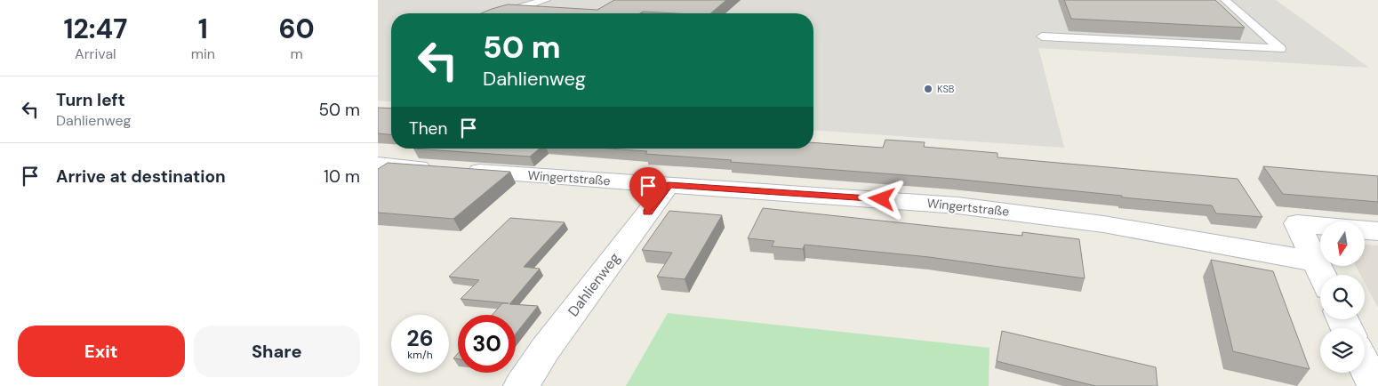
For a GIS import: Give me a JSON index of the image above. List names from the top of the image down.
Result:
{
  "streets": {
    "street": ["Wingertstraße", "Dahlienweg"]
  },
  "crossings": [
    ["Wingertstraße", "Dahlienweg"]
  ],
  "places": ["KSB"],
  "north": "bottom",
  "page": {
    "eta": [
      "12:47",
      "Arrival",
      "1",
      "min",
      "60",
      "m"
    ],
    "turn": ["50 m", "Dahlienweg"],
    "list": [
      {
        "name": "Turn left",
        "note": "Dahlienweg",
        "value": "50 m"
      },
      {
        "name": "Arrive at destination",
        "value": "10 m"
      }
    ],
    "then": "Then",
    "speed": "26 km/h",
    "limit": "30",
    "buttons": ["Exit", "Share"]
  }
}
